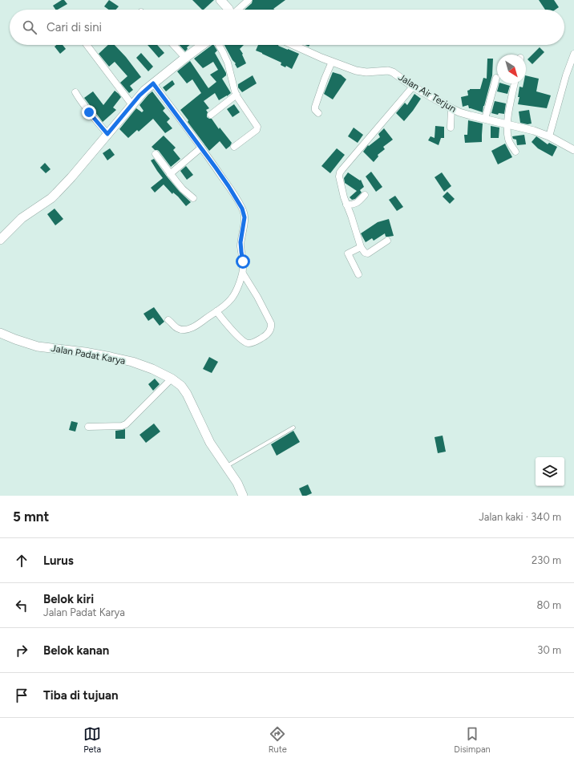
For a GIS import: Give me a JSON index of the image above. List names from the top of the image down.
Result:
{
  "streets": {
    "main road": ["Jalan Padat Karya"],
    "street": ["Jalan Air Terjun"]
  },
  "north": "bottom right",
  "page": {
    "search": "Cari di sini",
    "heading": ["5 mnt", "Jalan kaki · 340 m"],
    "list": [
      ["Lurus", "230 m"],
      ["Belok kiri", "Jalan Padat Karya", "80 m"],
      ["Belok kanan", "30 m"],
      "Tiba di tujuan"
    ],
    "nav": ["Peta", "Rute", "Disimpan"]
  }
}
